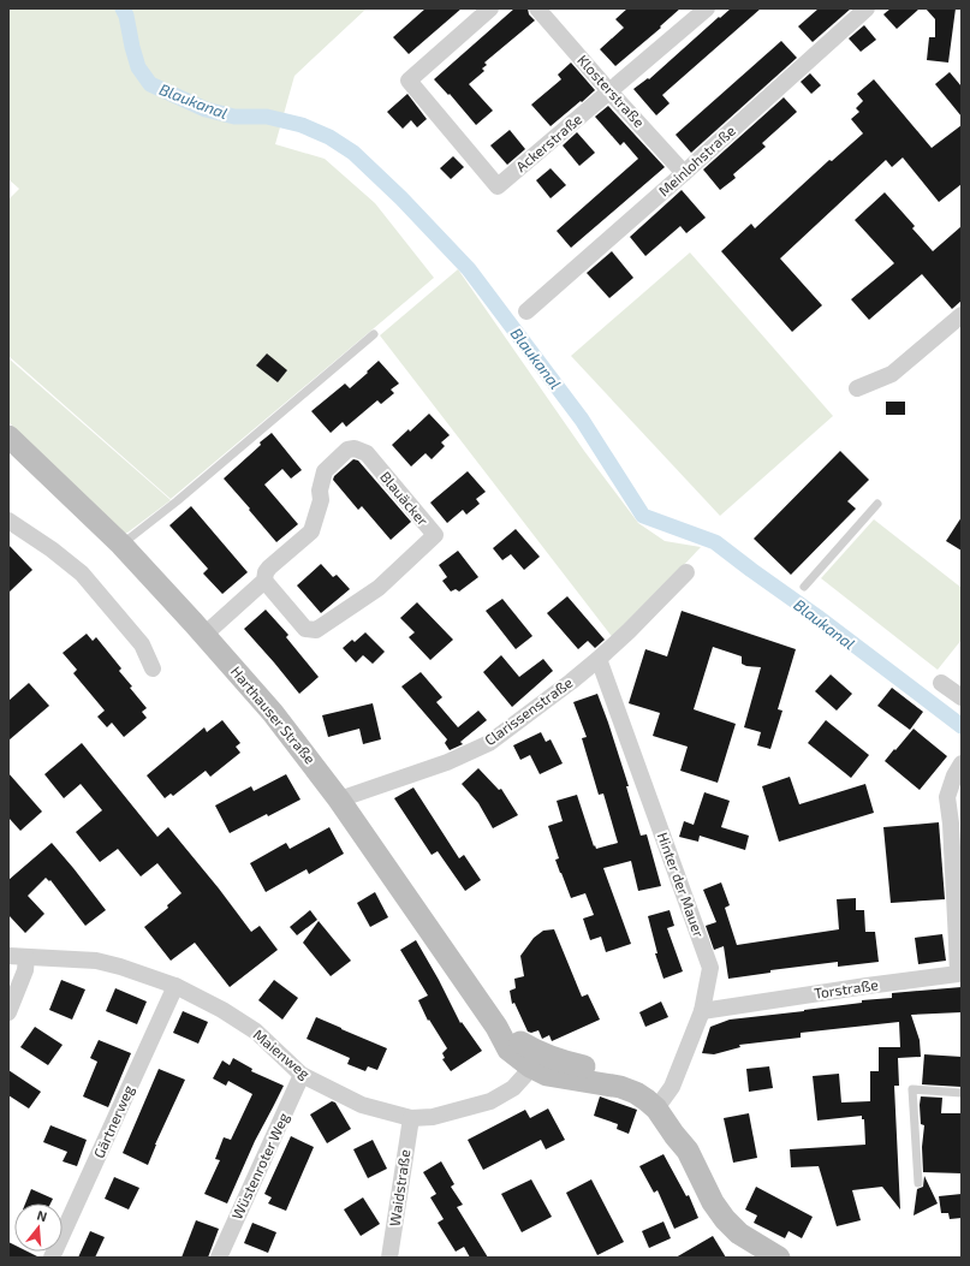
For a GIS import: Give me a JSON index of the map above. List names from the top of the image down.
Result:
{
  "streets": {
    "street": [
      "Klosterstraße",
      "Ackerstraße",
      "Meinlohstraße",
      "Blauäcker",
      "Clarissenstraße",
      "Harthauser Straße",
      "Hinter der Mauer",
      "Torstraße",
      "Maienweg",
      "Gärtnerweg",
      "Wüstenroter Weg",
      "Waidstraße"
    ]
  },
  "crossings": [
    ["Klosterstraße", "Ackerstraße"],
    ["Klosterstraße", "Meinlohstraße"],
    ["Blauäcker", "Harthauser Straße"],
    ["Clarissenstraße", "Harthauser Straße"],
    ["Clarissenstraße", "Hinter der Mauer"],
    ["Harthauser Straße", "Hinter der Mauer"],
    ["Harthauser Straße", "Maienweg"],
    ["Hinter der Mauer", "Torstraße"],
    ["Maienweg", "Gärtnerweg"],
    ["Maienweg", "Wüstenroter Weg"],
    ["Maienweg", "Waidstraße"]
  ],
  "water": ["Blaukanal"],
  "north": "top"
}
